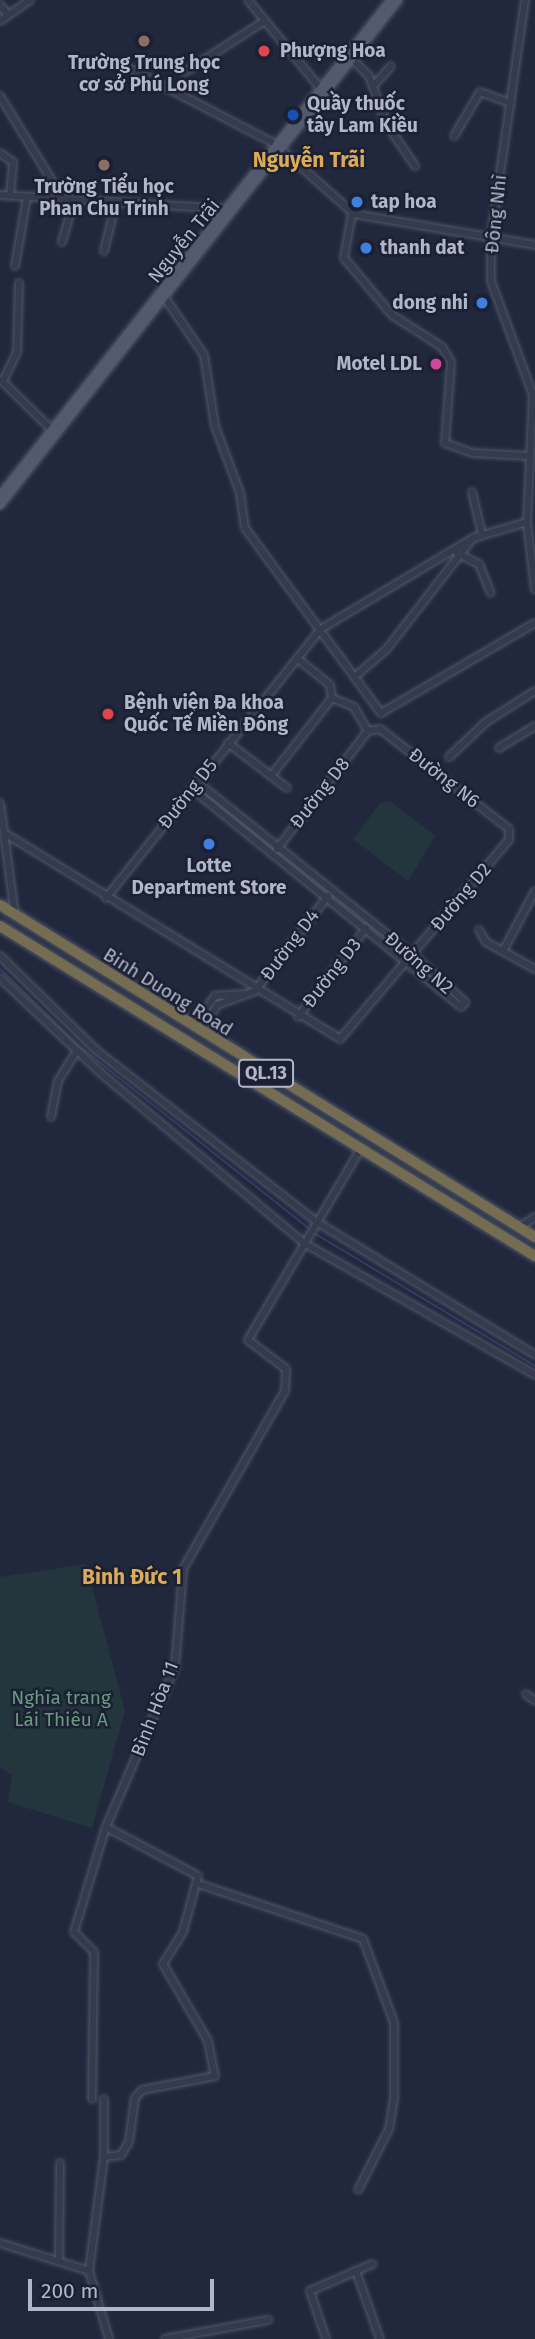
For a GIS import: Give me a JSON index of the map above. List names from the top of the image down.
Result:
{
  "streets": {
    "highway": ["Binh Duong Road", "QL.13"],
    "main road": ["Nguyễn Trãi"],
    "street": [
      "Đông Nhì",
      "Đường N6",
      "Đường D8",
      "Đường D5",
      "Đường D2",
      "Đường D4",
      "Đường N2",
      "Đường D3",
      "Bình Hòa 11"
    ]
  },
  "crossings": [
    ["Đường N6", "Đường D8"],
    ["Đường N6", "Đường D2"],
    ["Đường D8", "Đường N2"],
    ["Đường D5", "Đường N2"],
    ["Đường D2", "Đường N2"],
    ["Đường D2", "Đường D3"],
    ["Đường D4", "Đường N2"],
    ["Đường D4", "Binh Duong Road"],
    ["Đường N2", "Đường D3"]
  ],
  "districts": ["Nguyễn Trãi", "Bình Đức 1"],
  "parks": ["Nghĩa trang Lái Thiêu A"],
  "places": [
    "Trường Trung học cơ sở Phú Long",
    "Phượng Hoa",
    "Quầy thuốc tây Lam Kiều",
    "Trường Tiểu học Phan Chu Trinh",
    "tap hoa",
    "thanh dat",
    "dong nhi",
    "Motel LDL",
    "Bệnh viện Đa khoa Quốc Tế Miền Đông",
    "Lotte Department Store"
  ],
  "scale_bar": "200 m"
}
